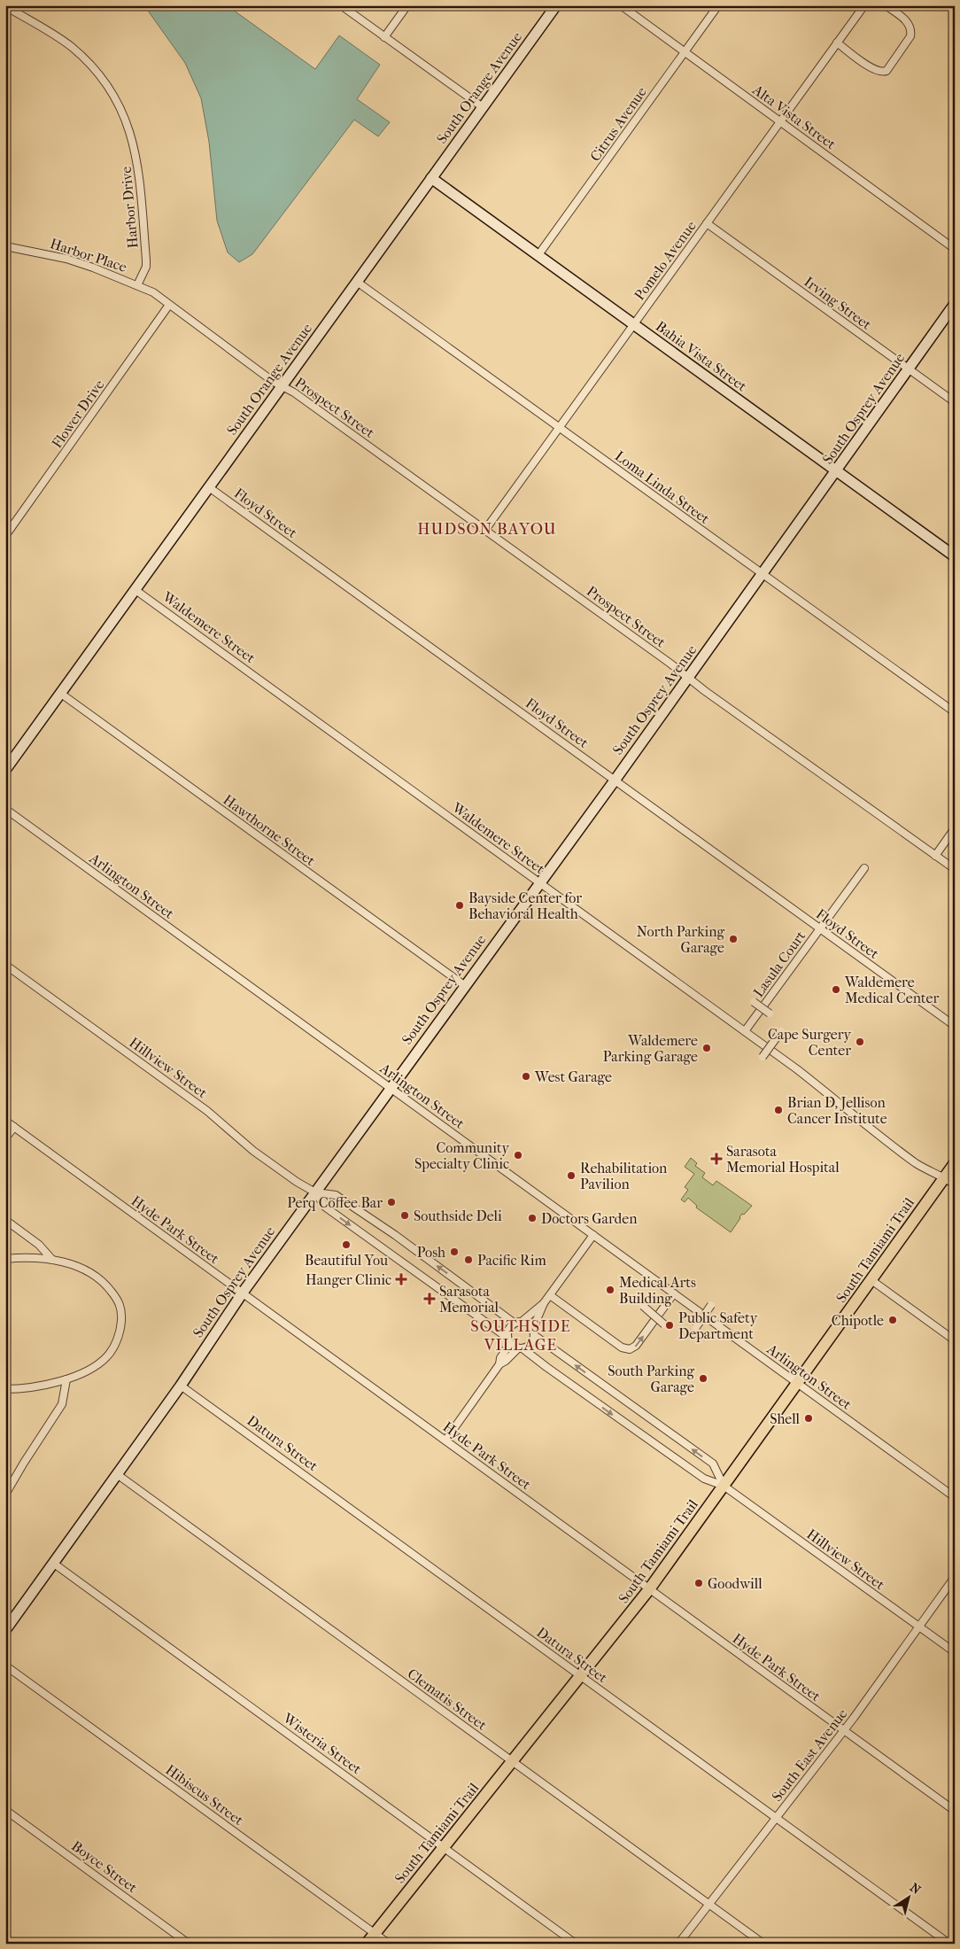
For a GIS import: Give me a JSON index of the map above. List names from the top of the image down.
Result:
{
  "streets": {
    "main road": ["South Tamiami Trail"],
    "street": [
      "South Orange Avenue",
      "Alta Vista Street",
      "Citrus Avenue",
      "Harbor Drive",
      "Harbor Place",
      "Pomelo Avenue",
      "Irving Street",
      "Bahia Vista Street",
      "Prospect Street",
      "South Osprey Avenue",
      "Flower Drive",
      "Loma Linda Street",
      "Floyd Street",
      "Waldemere Street",
      "Hawthorne Street",
      "Arlington Street",
      "Lasula Court",
      "Hillview Street",
      "Hyde Park Street",
      "Datura Street",
      "Clematis Street",
      "Wisteria Street",
      "South East Avenue",
      "Hibiscus Street",
      "Boyce Street"
    ]
  },
  "crossings": [
    ["South Orange Avenue", "Bahia Vista Street"],
    ["South Orange Avenue", "Prospect Street"],
    ["South Orange Avenue", "Loma Linda Street"],
    ["South Orange Avenue", "Floyd Street"],
    ["South Orange Avenue", "Waldemere Street"],
    ["South Orange Avenue", "Hawthorne Street"],
    ["Alta Vista Street", "Citrus Avenue"],
    ["Alta Vista Street", "Pomelo Avenue"],
    ["Citrus Avenue", "Bahia Vista Street"],
    ["Harbor Drive", "Harbor Place"],
    ["Pomelo Avenue", "Irving Street"],
    ["Pomelo Avenue", "Bahia Vista Street"],
    ["Pomelo Avenue", "Prospect Street"],
    ["Pomelo Avenue", "Loma Linda Street"],
    ["Irving Street", "South Osprey Avenue"],
    ["Bahia Vista Street", "South Osprey Avenue"],
    ["Prospect Street", "South Osprey Avenue"],
    ["South Osprey Avenue", "Loma Linda Street"],
    ["South Osprey Avenue", "Floyd Street"],
    ["South Osprey Avenue", "Waldemere Street"],
    ["South Osprey Avenue", "Hawthorne Street"],
    ["South Osprey Avenue", "Arlington Street"],
    ["South Osprey Avenue", "Hillview Street"],
    ["South Osprey Avenue", "Hyde Park Street"],
    ["South Osprey Avenue", "Datura Street"],
    ["South Osprey Avenue", "Clematis Street"],
    ["South Osprey Avenue", "Wisteria Street"],
    ["Floyd Street", "Lasula Court"],
    ["Waldemere Street", "Lasula Court"],
    ["Waldemere Street", "South Tamiami Trail"],
    ["Arlington Street", "South Tamiami Trail"],
    ["Hillview Street", "South Tamiami Trail"],
    ["Hillview Street", "South East Avenue"],
    ["Hyde Park Street", "South Tamiami Trail"],
    ["Hyde Park Street", "South East Avenue"],
    ["South Tamiami Trail", "Datura Street"],
    ["South Tamiami Trail", "Clematis Street"],
    ["South Tamiami Trail", "Wisteria Street"],
    ["South Tamiami Trail", "Hibiscus Street"],
    ["Datura Street", "South East Avenue"],
    ["Clematis Street", "South East Avenue"]
  ],
  "districts": ["HUDSON BAYOU", "SOUTHSIDE VILLAGE"],
  "places": {
    "other": [
      "Bayside Center for Behavioral Health",
      "North Parking Garage",
      "Waldemere Medical Center",
      "Cape Surgery Center",
      "Waldemere Parking Garage",
      "West Garage",
      "Brian D, Jellison Cancer Institute",
      "Community Specialty Clinic",
      "Rehabilitation Pavilion",
      "Perq Coffee Bar",
      "Southside Deli",
      "Doctors Garden",
      "Beautiful You",
      "Posh",
      "Pacific Rim",
      "Medical Arts Building",
      "Chipotle",
      "Public Safety Department",
      "South Parking Garage",
      "Shell",
      "Goodwill"
    ],
    "health": ["Sarasota Memorial Hospital", "Hanger Clinic", "Sarasota Memorial"]
  },
  "north": "top right"
}
